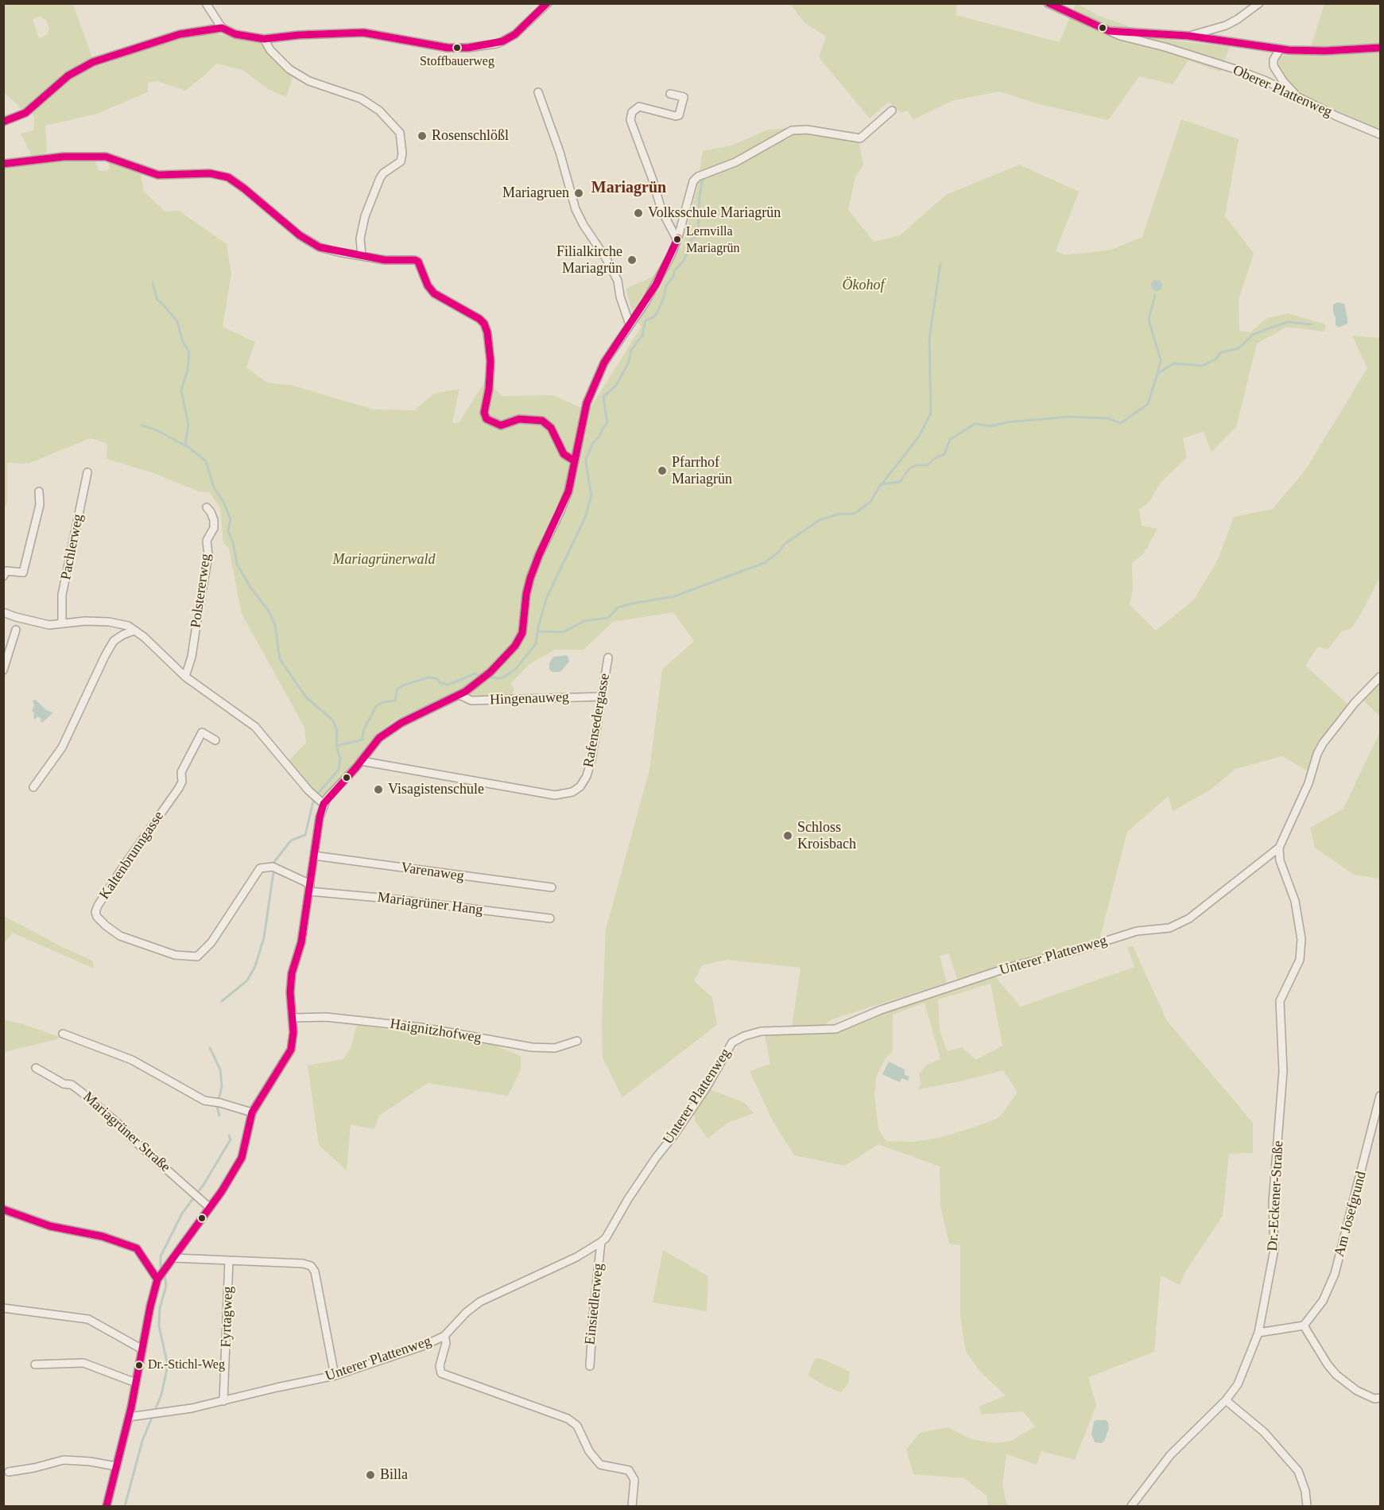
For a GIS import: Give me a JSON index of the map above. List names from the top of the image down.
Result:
{
  "streets": {
    "street": [
      "Oberer Plattenweg",
      "Pachlerweg",
      "Polstererweg",
      "Hingenauweg",
      "Rafensedergasse",
      "Kaltenbrunngasse",
      "Varenaweg",
      "Mariagrüner Hang",
      "Unterer Plattenweg",
      "Haignitzhofweg",
      "Mariagrüner Straße",
      "Dr.-Eckener-Straße",
      "Am Josefgrund",
      "Einsiedlerweg",
      "Fyrtagweg"
    ]
  },
  "crossings": [
    ["Hingenauweg", "Rafensedergasse"],
    ["Kaltenbrunngasse", "Mariagrüner Hang"],
    ["Unterer Plattenweg", "Dr.-Eckener-Straße"],
    ["Unterer Plattenweg", "Einsiedlerweg"],
    ["Unterer Plattenweg", "Fyrtagweg"]
  ],
  "districts": ["Mariagrün"],
  "parks": ["Ökohof", "Mariagrünerwald"],
  "places": [
    "Stoffbauerweg",
    "Rosenschlößl",
    "Mariagruen",
    "Volksschule Mariagrün",
    "Lernvilla Mariagrün",
    "Filialkirche Mariagrün",
    "Pfarrhof Mariagrün",
    "Visagistenschule",
    "Schloss Kroisbach",
    "Dr.-Stichl-Weg",
    "Billa"
  ]
}
